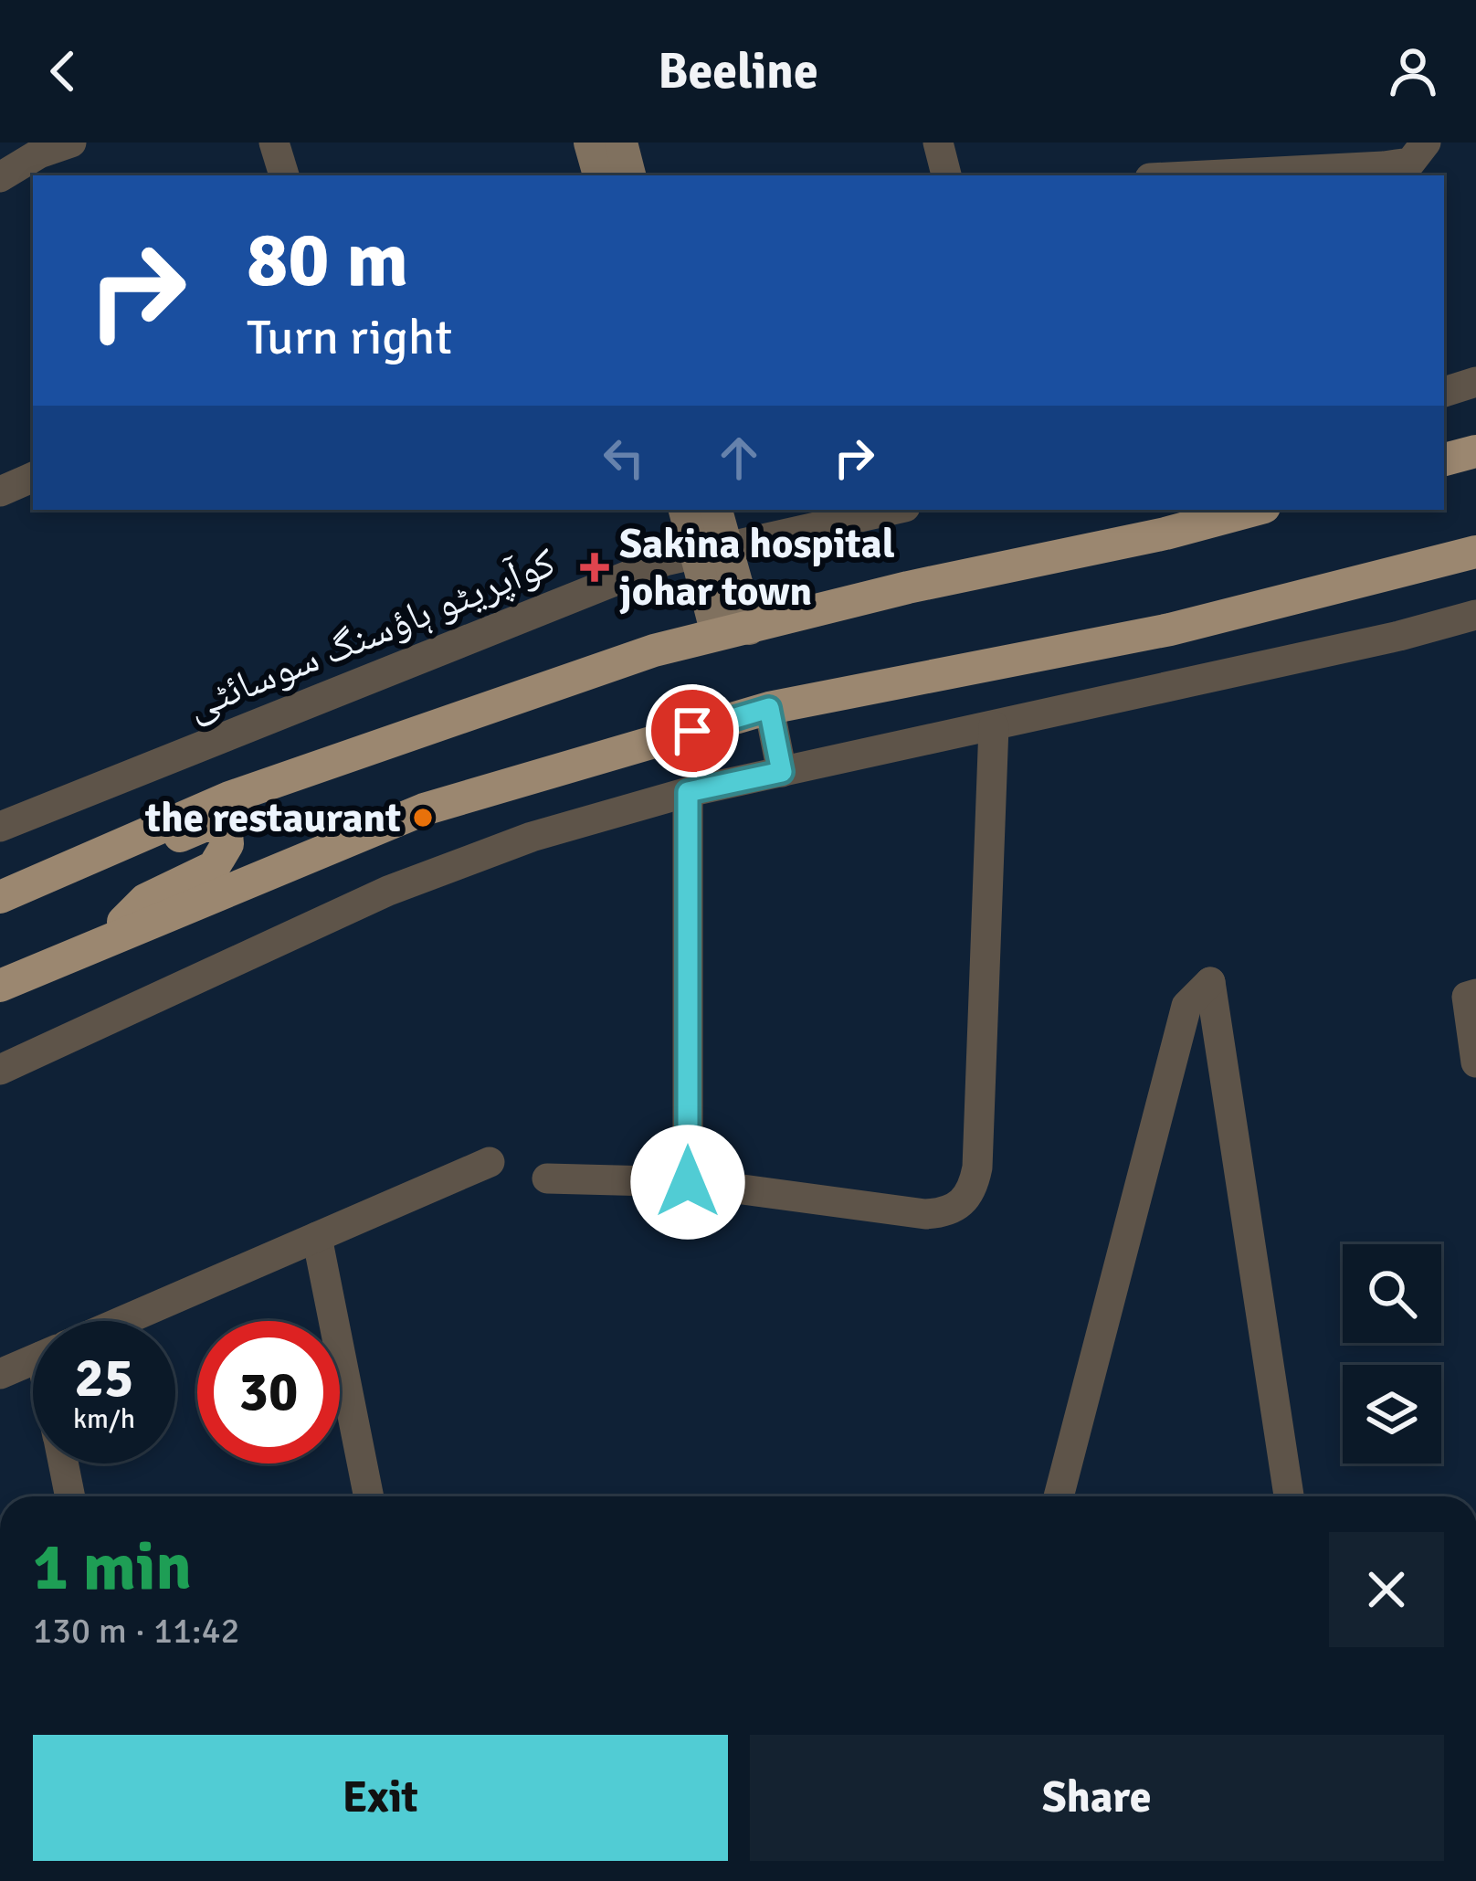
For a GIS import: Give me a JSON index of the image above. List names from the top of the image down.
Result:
{
  "streets": {
    "street": ["کوآپریٹو ہاؤسنگ سوسائٹی"]
  },
  "places": {
    "health": ["Sakina hospital johar town"],
    "other": ["the restaurant"]
  },
  "page": {
    "header": "Beeline",
    "turn": ["80 m", "Turn right"],
    "speed": "25 km/h",
    "limit": "30",
    "heading": ["1 min", "130 m · 11:42"],
    "buttons": ["Exit", "Share"]
  }
}
